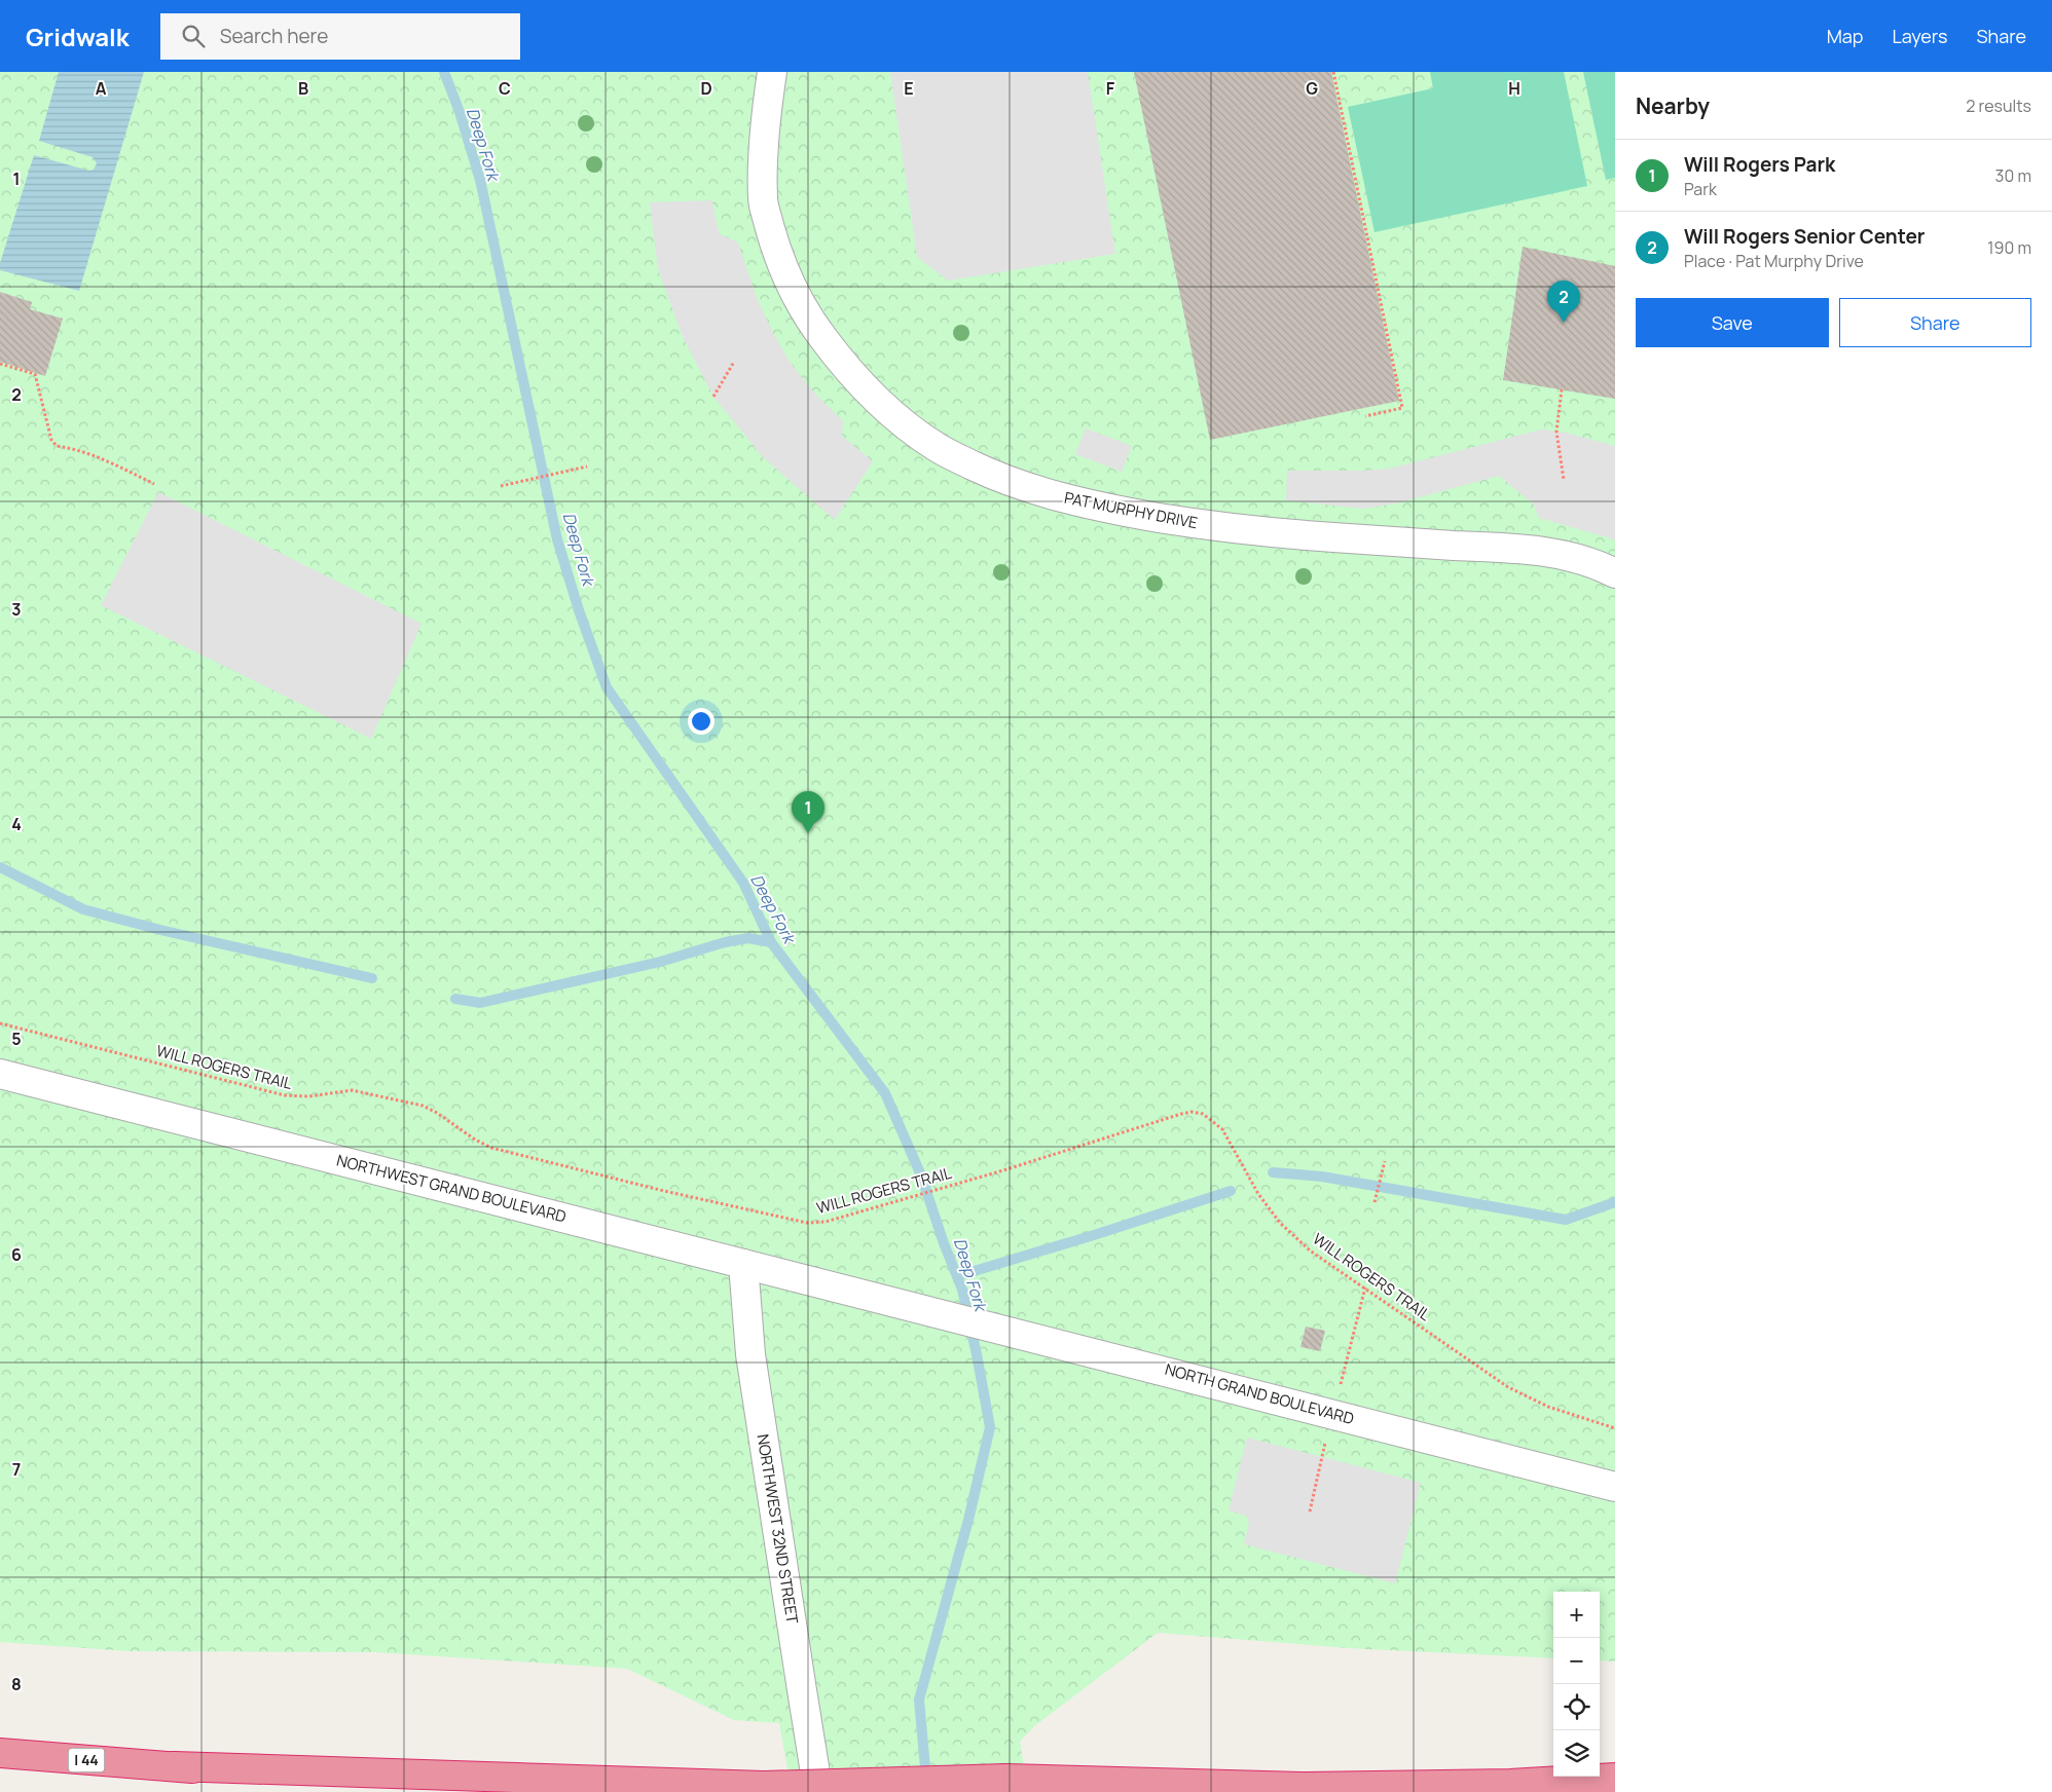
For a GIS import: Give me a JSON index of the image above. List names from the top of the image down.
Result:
{
  "streets": {
    "highway": ["I 44"],
    "street": [
      "PAT MURPHY DRIVE",
      "NORTHWEST GRAND BOULEVARD",
      "NORTH GRAND BOULEVARD",
      "NORTHWEST 32ND STREET"
    ],
    "path": ["WILL ROGERS TRAIL"]
  },
  "crossings": [
    ["NORTHWEST GRAND BOULEVARD", "NORTH GRAND BOULEVARD"],
    ["NORTHWEST GRAND BOULEVARD", "NORTHWEST 32ND STREET"]
  ],
  "water": ["Deep Fork"],
  "page": {
    "header": "Gridwalk",
    "search": "Search here",
    "nav": ["Map", "Layers", "Share"],
    "heading": ["Nearby", "2 results"],
    "list": [
      {
        "mark": "1",
        "name": "Will Rogers Park",
        "note": "Park",
        "value": "30 m"
      },
      {
        "mark": "2",
        "name": "Will Rogers Senior Center",
        "note": "Place · Pat Murphy Drive",
        "value": "190 m"
      }
    ],
    "pins": ["2", "1"],
    "buttons": ["Save", "Share"],
    "map_buttons": ["+", "−"]
  },
  "grid": {
    "columns": [
      "A",
      "B",
      "C",
      "D",
      "E",
      "F",
      "G",
      "H"
    ],
    "rows": [
      "1",
      "2",
      "3",
      "4",
      "5",
      "6",
      "7",
      "8"
    ]
  }
}
